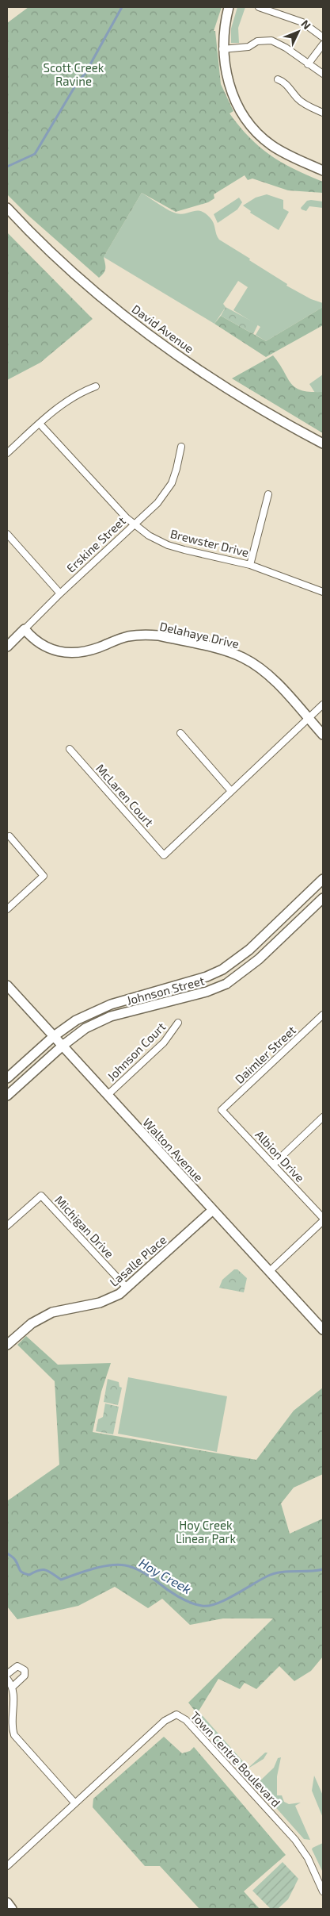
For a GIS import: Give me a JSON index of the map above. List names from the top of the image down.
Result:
{
  "streets": {
    "street": [
      "David Avenue",
      "Brewster Drive",
      "Erskine Street",
      "Delahaye Drive",
      "McLaren Court",
      "Johnson Street",
      "Johnson Court",
      "Daimler Street",
      "Walton Avenue",
      "Albion Drive",
      "Michigan Drive",
      "Lasalle Place",
      "Town Centre Boulevard"
    ]
  },
  "crossings": [
    ["Brewster Drive", "Erskine Street"],
    ["Erskine Street", "Delahaye Drive"],
    ["Johnson Street", "Walton Avenue"],
    ["Johnson Court", "Walton Avenue"],
    ["Daimler Street", "Albion Drive"],
    ["Walton Avenue", "Lasalle Place"],
    ["Michigan Drive", "Lasalle Place"]
  ],
  "water": ["Hoy Creek"],
  "parks": ["Scott Creek Ravine", "Hoy Creek Linear Park"],
  "north": "top right"
}
